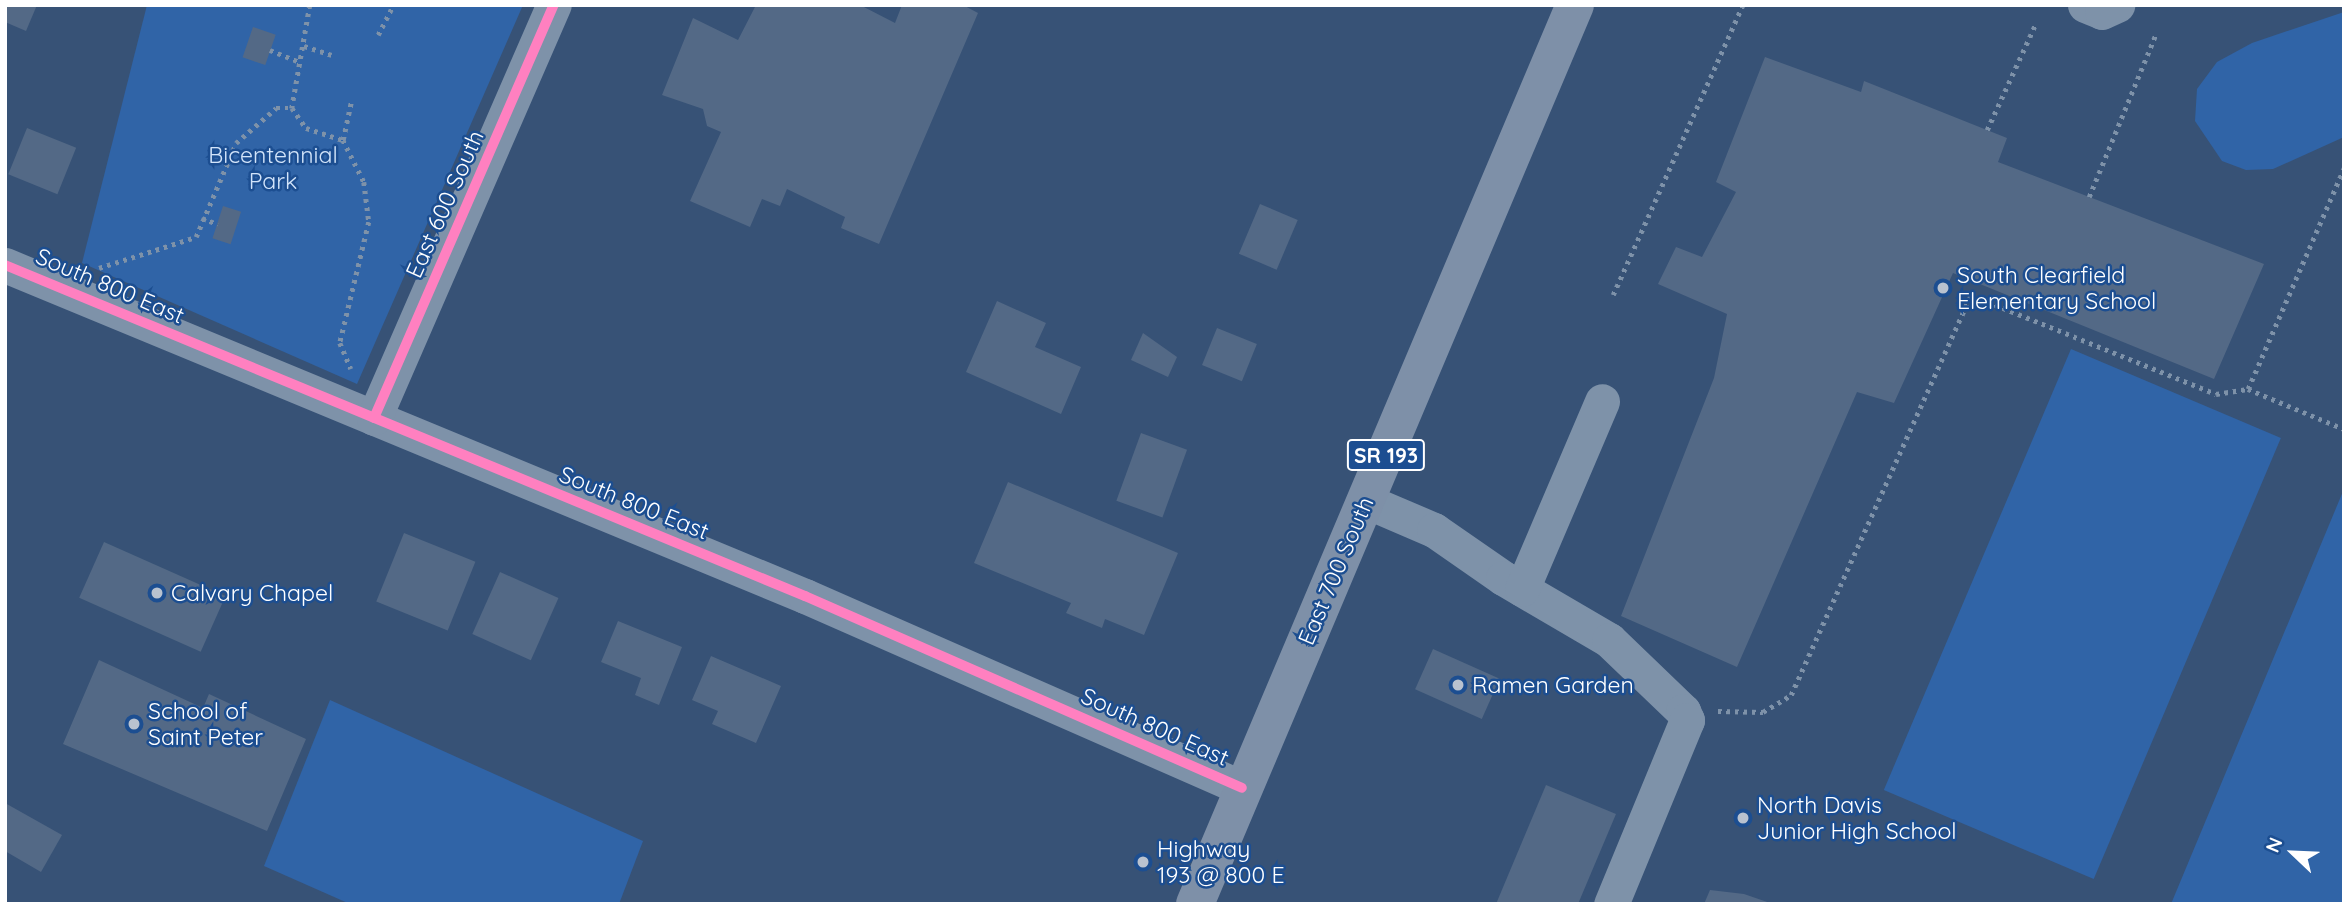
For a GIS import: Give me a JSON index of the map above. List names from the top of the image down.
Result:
{
  "streets": {
    "main road": ["SR 193", "East 700 South"],
    "street": ["East 600 South", "South 800 East"]
  },
  "crossings": [
    ["East 600 South", "South 800 East"],
    ["South 800 East", "East 700 South"]
  ],
  "parks": ["Bicentennial Park"],
  "places": [
    "South Clearfield Elementary School",
    "Calvary Chapel",
    "Ramen Garden",
    "School of Saint Peter",
    "North Davis Junior High School",
    "Highway 193 @ 800 E"
  ],
  "north": "top left"
}
